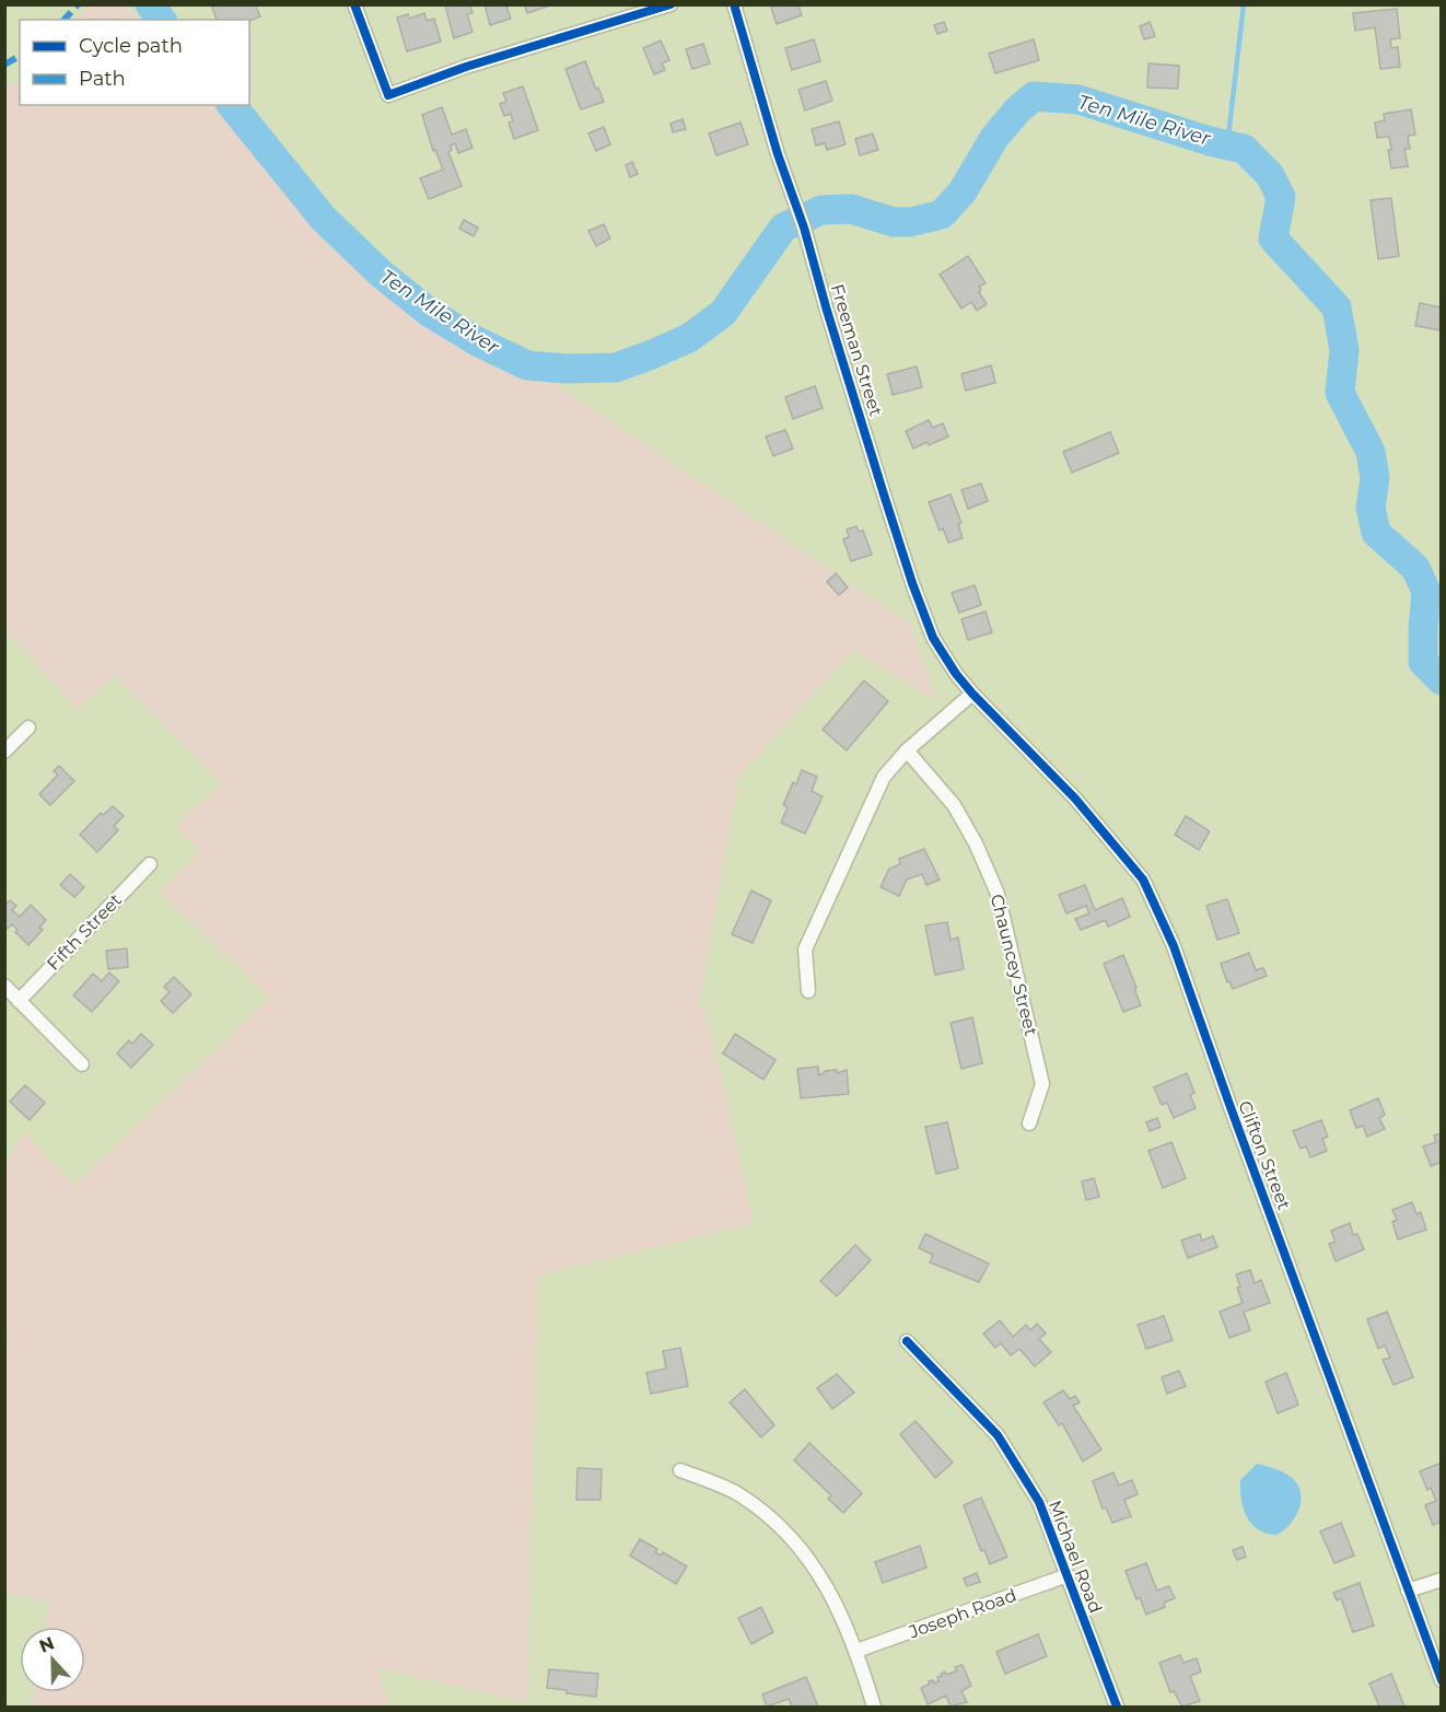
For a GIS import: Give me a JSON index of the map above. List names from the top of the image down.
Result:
{
  "streets": {
    "street": [
      "Freeman Street",
      "Fifth Street",
      "Chauncey Street",
      "Clifton Street",
      "Michael Road",
      "Joseph Road"
    ]
  },
  "crossings": [
    ["Freeman Street", "Clifton Street"],
    ["Michael Road", "Joseph Road"]
  ],
  "water": ["Ten Mile River"],
  "legend": ["Cycle path", "Path"],
  "north": "top"
}
